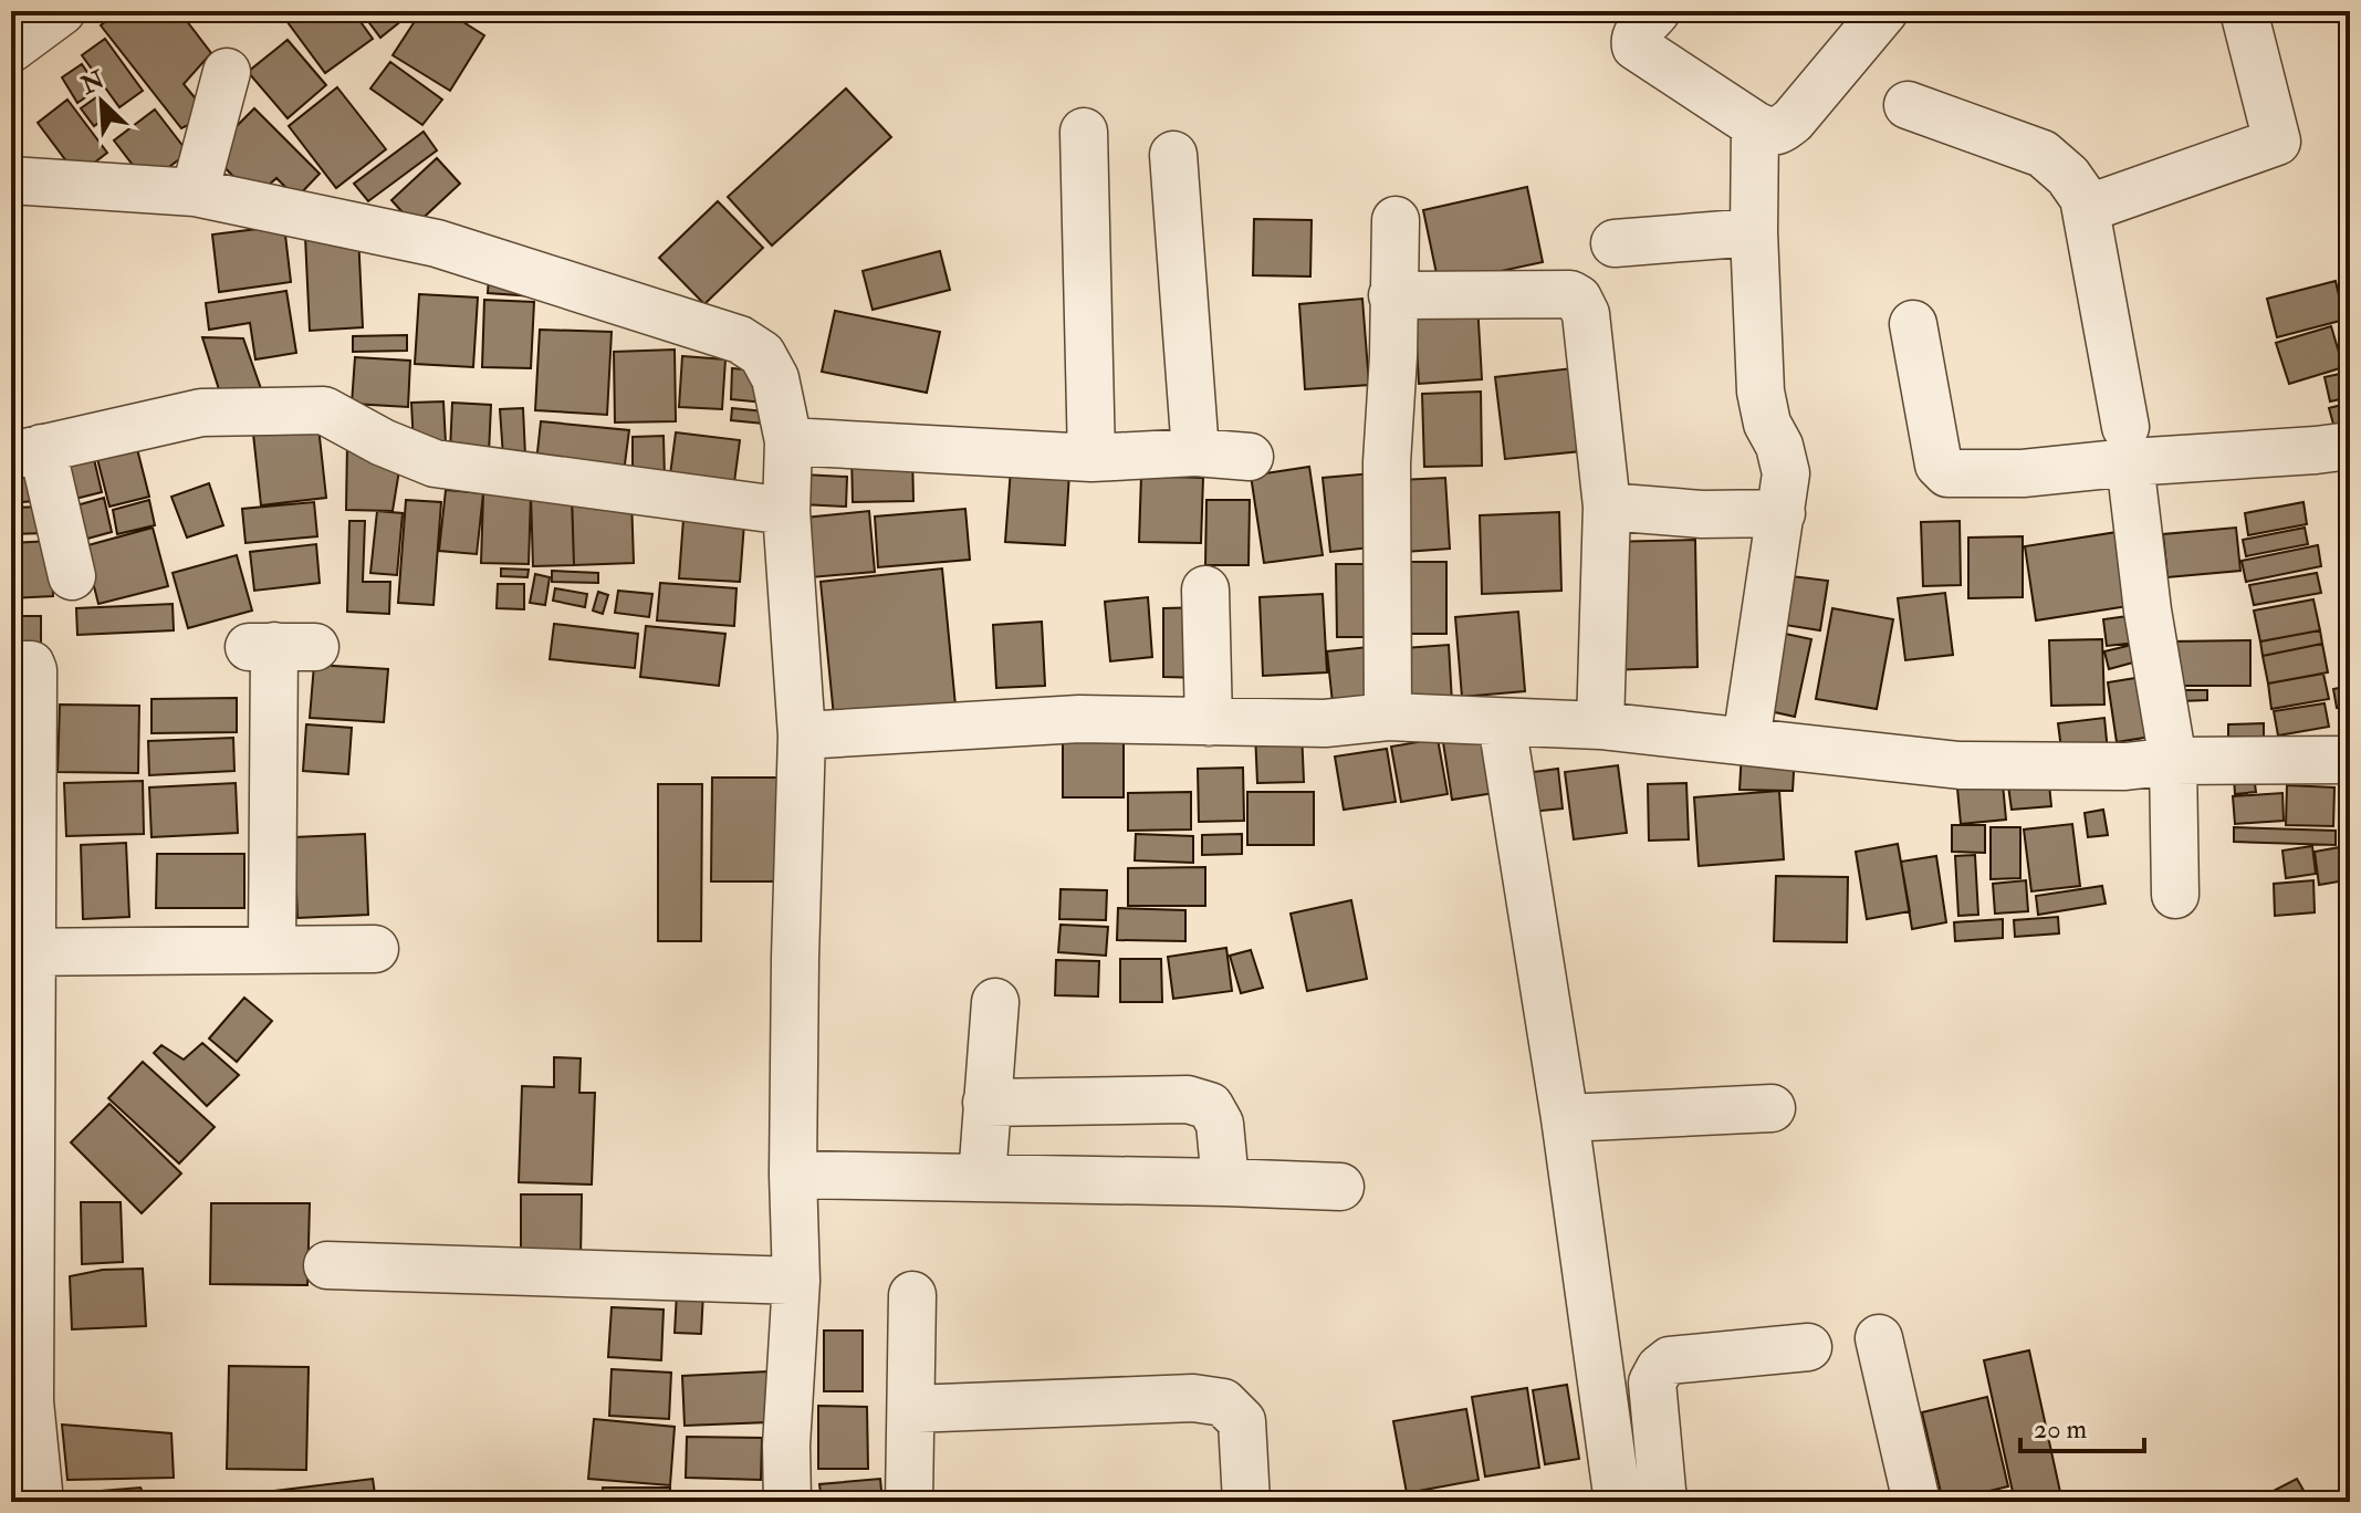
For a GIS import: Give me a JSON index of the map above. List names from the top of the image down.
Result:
{
  "scale_bar": "20 m",
  "north": "top left"
}
